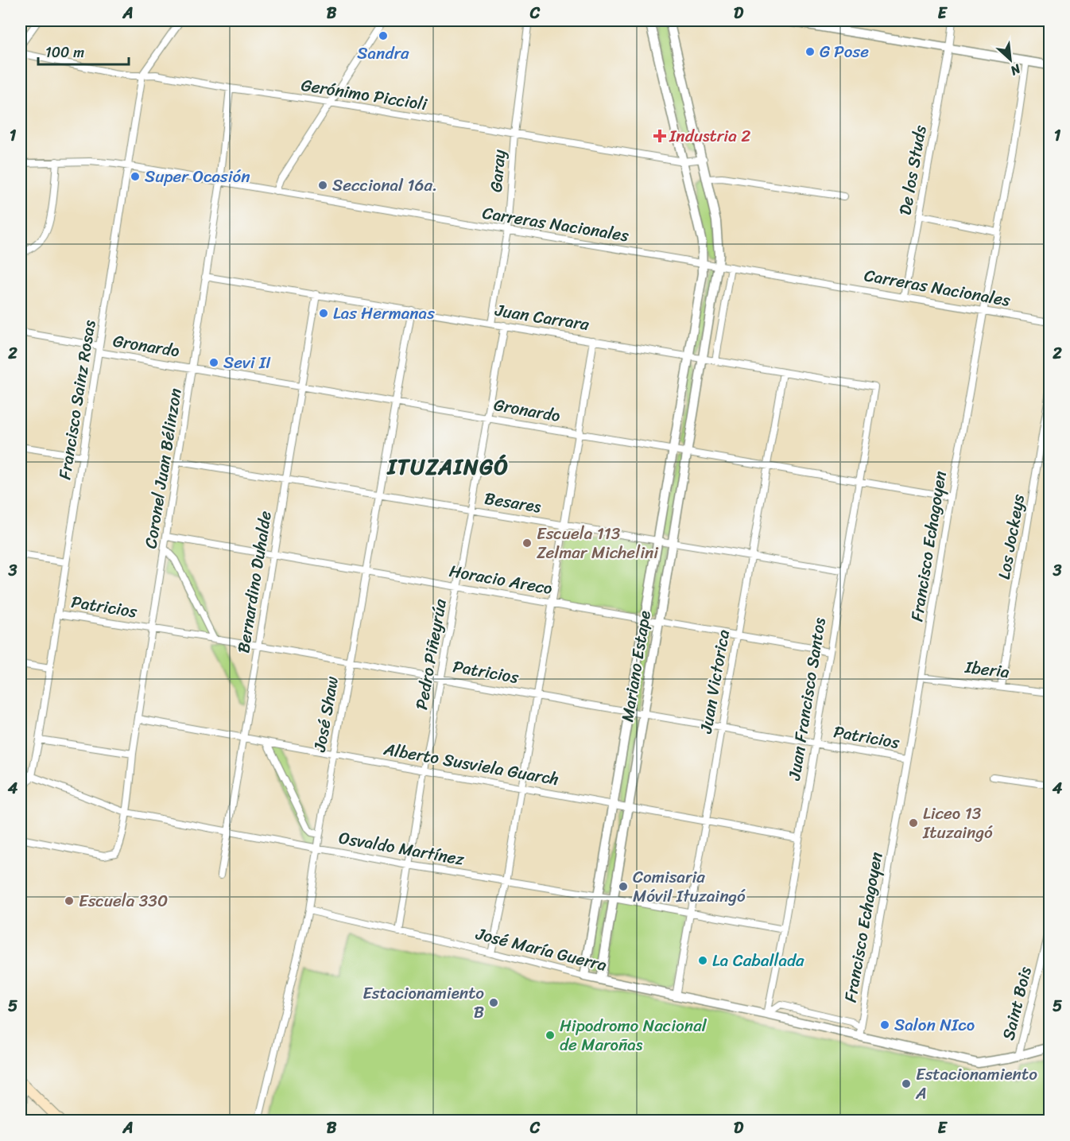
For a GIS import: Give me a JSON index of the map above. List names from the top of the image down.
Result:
{
  "streets": {
    "street": [
      "Gerónimo Piccioli",
      "De los Studs",
      "Garay",
      "Carreras Nacionales",
      "Juan Carrara",
      "Gronardo",
      "Francisco Sainz Rosas",
      "Coronel Juan Bélinzon",
      "Besares",
      "Los Jockeys",
      "Francisco Echagoyen",
      "Horacio Areco",
      "Bernardino Duhalde",
      "Patricios",
      "Pedro Piñeyrúa",
      "Mariano Estape",
      "Iberia",
      "Juan Victorica",
      "Juan Francisco Santos",
      "José Shaw",
      "Alberto Susviela Guarch",
      "Osvaldo Martínez",
      "José María Guerra",
      "Saint Bois"
    ]
  },
  "crossings": [
    ["Gerónimo Piccioli", "Garay"],
    ["Gerónimo Piccioli", "Francisco Sainz Rosas"],
    ["Gerónimo Piccioli", "Coronel Juan Bélinzon"],
    ["Gerónimo Piccioli", "Mariano Estape"],
    ["De los Studs", "Carreras Nacionales"],
    ["Garay", "Carreras Nacionales"],
    ["Garay", "Juan Carrara"],
    ["Carreras Nacionales", "Francisco Sainz Rosas"],
    ["Carreras Nacionales", "Coronel Juan Bélinzon"],
    ["Carreras Nacionales", "Francisco Echagoyen"],
    ["Carreras Nacionales", "Mariano Estape"],
    ["Juan Carrara", "Coronel Juan Bélinzon"],
    ["Juan Carrara", "Bernardino Duhalde"],
    ["Juan Carrara", "Pedro Piñeyrúa"],
    ["Juan Carrara", "Mariano Estape"],
    ["Juan Carrara", "Juan Victorica"],
    ["Juan Carrara", "Juan Francisco Santos"],
    ["Juan Carrara", "José Shaw"],
    ["Gronardo", "Francisco Sainz Rosas"],
    ["Gronardo", "Coronel Juan Bélinzon"],
    ["Gronardo", "Francisco Echagoyen"],
    ["Gronardo", "Bernardino Duhalde"],
    ["Gronardo", "Pedro Piñeyrúa"],
    ["Gronardo", "Mariano Estape"],
    ["Gronardo", "Juan Victorica"],
    ["Gronardo", "Juan Francisco Santos"],
    ["Gronardo", "José Shaw"],
    ["Francisco Sainz Rosas", "Patricios"],
    ["Francisco Sainz Rosas", "Osvaldo Martínez"],
    ["Coronel Juan Bélinzon", "Besares"],
    ["Coronel Juan Bélinzon", "Horacio Areco"],
    ["Coronel Juan Bélinzon", "Patricios"],
    ["Coronel Juan Bélinzon", "Alberto Susviela Guarch"],
    ["Coronel Juan Bélinzon", "Osvaldo Martínez"],
    ["Besares", "Bernardino Duhalde"],
    ["Besares", "Pedro Piñeyrúa"],
    ["Besares", "Mariano Estape"],
    ["Besares", "Juan Victorica"],
    ["Besares", "Juan Francisco Santos"],
    ["Besares", "José Shaw"],
    ["Los Jockeys", "Iberia"],
    ["Francisco Echagoyen", "Patricios"],
    ["Francisco Echagoyen", "Iberia"],
    ["Francisco Echagoyen", "José María Guerra"],
    ["Horacio Areco", "Bernardino Duhalde"],
    ["Horacio Areco", "Pedro Piñeyrúa"],
    ["Horacio Areco", "Mariano Estape"],
    ["Horacio Areco", "Juan Victorica"],
    ["Horacio Areco", "Juan Francisco Santos"],
    ["Horacio Areco", "José Shaw"],
    ["Bernardino Duhalde", "Patricios"],
    ["Bernardino Duhalde", "Alberto Susviela Guarch"],
    ["Bernardino Duhalde", "Osvaldo Martínez"],
    ["Patricios", "Pedro Piñeyrúa"],
    ["Patricios", "Mariano Estape"],
    ["Patricios", "Juan Victorica"],
    ["Patricios", "Juan Francisco Santos"],
    ["Patricios", "José Shaw"],
    ["Pedro Piñeyrúa", "Alberto Susviela Guarch"],
    ["Pedro Piñeyrúa", "Osvaldo Martínez"],
    ["Pedro Piñeyrúa", "José María Guerra"],
    ["Mariano Estape", "Alberto Susviela Guarch"],
    ["Mariano Estape", "Osvaldo Martínez"],
    ["Mariano Estape", "José María Guerra"],
    ["Juan Victorica", "Alberto Susviela Guarch"],
    ["Juan Victorica", "Osvaldo Martínez"],
    ["Juan Victorica", "José María Guerra"],
    ["Juan Francisco Santos", "Alberto Susviela Guarch"],
    ["Juan Francisco Santos", "Osvaldo Martínez"],
    ["Juan Francisco Santos", "José María Guerra"],
    ["José Shaw", "Alberto Susviela Guarch"],
    ["José Shaw", "Osvaldo Martínez"],
    ["José Shaw", "José María Guerra"],
    ["José María Guerra", "Saint Bois"]
  ],
  "districts": ["ITUZAINGÓ"],
  "places": {
    "other": [
      "Sandra",
      "G Pose",
      "Super Ocasión",
      "Seccional 16a.",
      "Las Hermanas",
      "Sevi II",
      "Escuela 113 Zelmar Michelini",
      "Liceo 13 Ituzaingó",
      "Comisaria Móvil Ituzaingó",
      "Escuela 330",
      "La Caballada",
      "Estacionamiento B",
      "Salon NIco",
      "Hipodromo Nacional de Maroñas",
      "Estacionamiento A"
    ],
    "health": ["Industria 2"]
  },
  "scale_bar": "100 m",
  "north": "bottom right",
  "grid": {
    "columns": [
      "A",
      "B",
      "C",
      "D",
      "E"
    ],
    "rows": [
      "1",
      "2",
      "3",
      "4",
      "5"
    ]
  }
}
